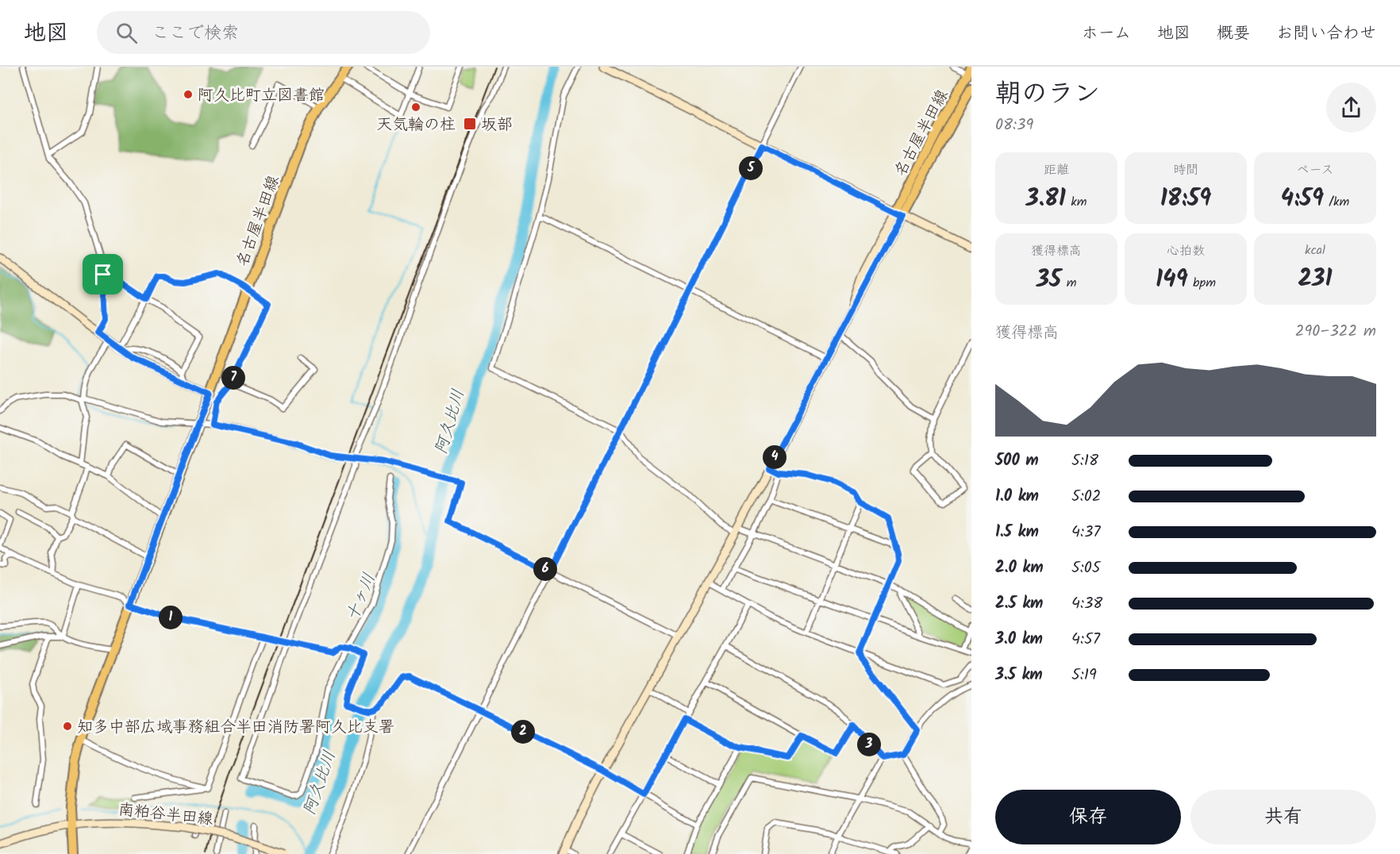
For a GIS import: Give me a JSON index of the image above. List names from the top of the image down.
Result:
{
  "streets": {
    "main road": ["名古屋半田線"],
    "street": ["南粕谷半田線"]
  },
  "crossings": [
    ["名古屋半田線", "南粕谷半田線"]
  ],
  "water": ["阿久比川", "十ヶ川"],
  "places": {
    "other": ["阿久比町立図書館", "天気輪の柱", "知多中部広域事務組合半田消防署阿久比支署"],
    "transit": ["坂部"]
  },
  "page": {
    "header": "地図",
    "search": "ここで検索",
    "nav": [
      "ホーム",
      "地図",
      "概要",
      "お問い合わせ"
    ],
    "heading": ["朝のラン", "08:39"],
    "stats": [
      ["距離", "3.81 km"],
      ["時間", "18:59"],
      ["ペース", "4:59 /km"],
      ["獲得標高", "35 m"],
      ["心拍数", "149 bpm"],
      ["kcal", "231"]
    ],
    "pins": [
      "5",
      "7",
      "4",
      "6",
      "1",
      "2",
      "3"
    ],
    "chart": ["獲得標高", "290–322 m"],
    "list": [
      {
        "name": "500 m",
        "note": "5:18"
      },
      {
        "name": "1.0 km",
        "note": "5:02"
      },
      {
        "name": "1.5 km",
        "note": "4:37"
      },
      {
        "name": "2.0 km",
        "note": "5:05"
      },
      {
        "name": "2.5 km",
        "note": "4:38"
      },
      {
        "name": "3.0 km",
        "note": "4:57"
      },
      {
        "name": "3.5 km",
        "note": "5:19"
      }
    ],
    "buttons": ["保存", "共有"]
  }
}
